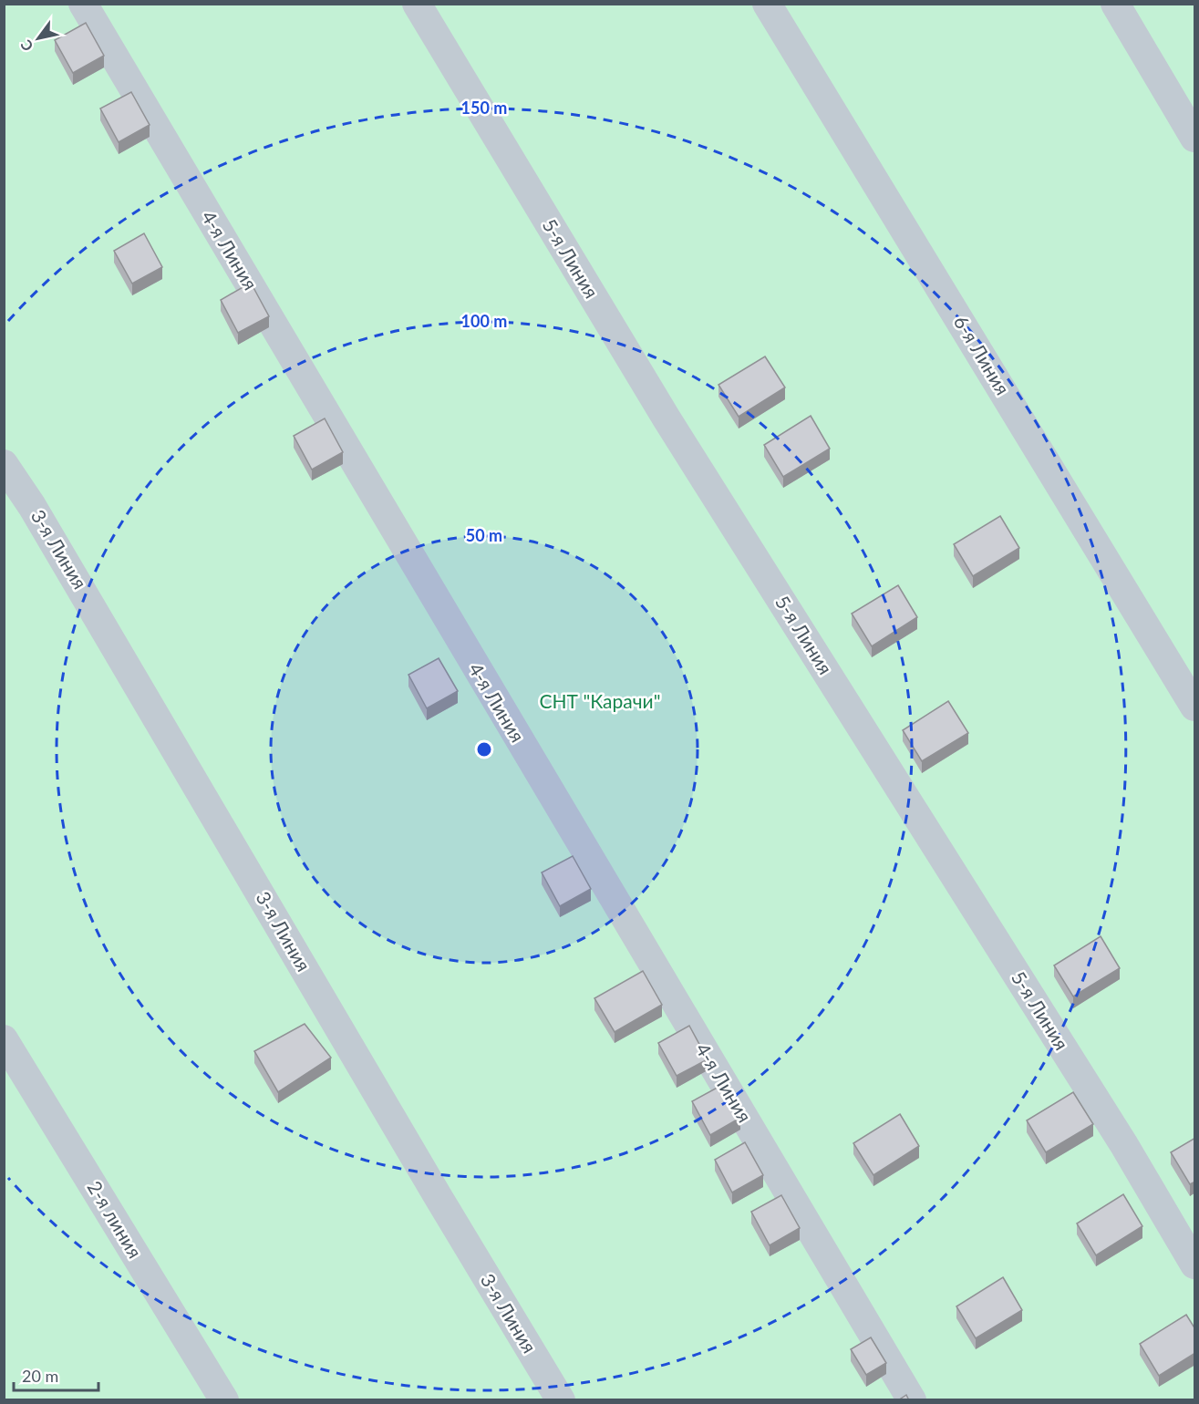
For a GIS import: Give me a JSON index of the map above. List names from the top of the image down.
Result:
{
  "streets": {
    "street": [
      "4-я Линия",
      "5-я Линия",
      "6-я Линия",
      "3-я Линия",
      "2-я линия"
    ]
  },
  "parks": ["СНТ \"Карачи\""],
  "scale_bar": "20 m",
  "north": "bottom left",
  "rings": ["150 m", "100 m", "50 m"]
}
